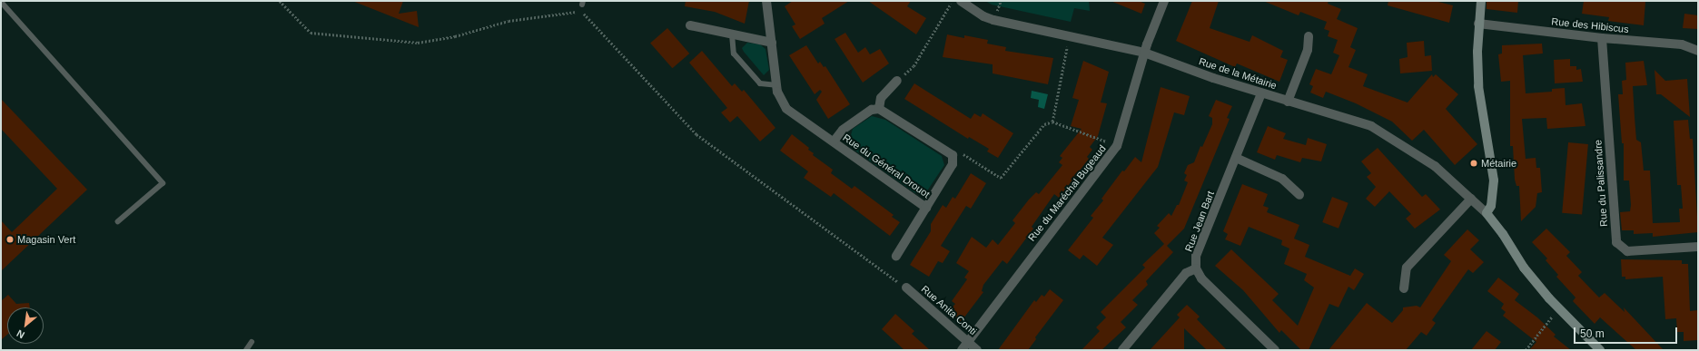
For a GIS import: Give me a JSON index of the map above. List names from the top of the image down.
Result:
{
  "streets": {
    "street": [
      "Rue des Hibiscus",
      "Rue de la Métairie",
      "Rue du Général Drouot",
      "Rue du Palissandre",
      "Rue du Maréchal Bugeaud",
      "Rue Jean Bart",
      "Rue Anita Conti"
    ]
  },
  "crossings": [
    ["Rue des Hibiscus", "Rue du Palissandre"],
    ["Rue de la Métairie", "Rue du Maréchal Bugeaud"],
    ["Rue de la Métairie", "Rue Jean Bart"],
    ["Rue du Maréchal Bugeaud", "Rue Anita Conti"]
  ],
  "places": ["Métairie", "Magasin Vert"],
  "scale_bar": "50 m",
  "north": "bottom left"
}
